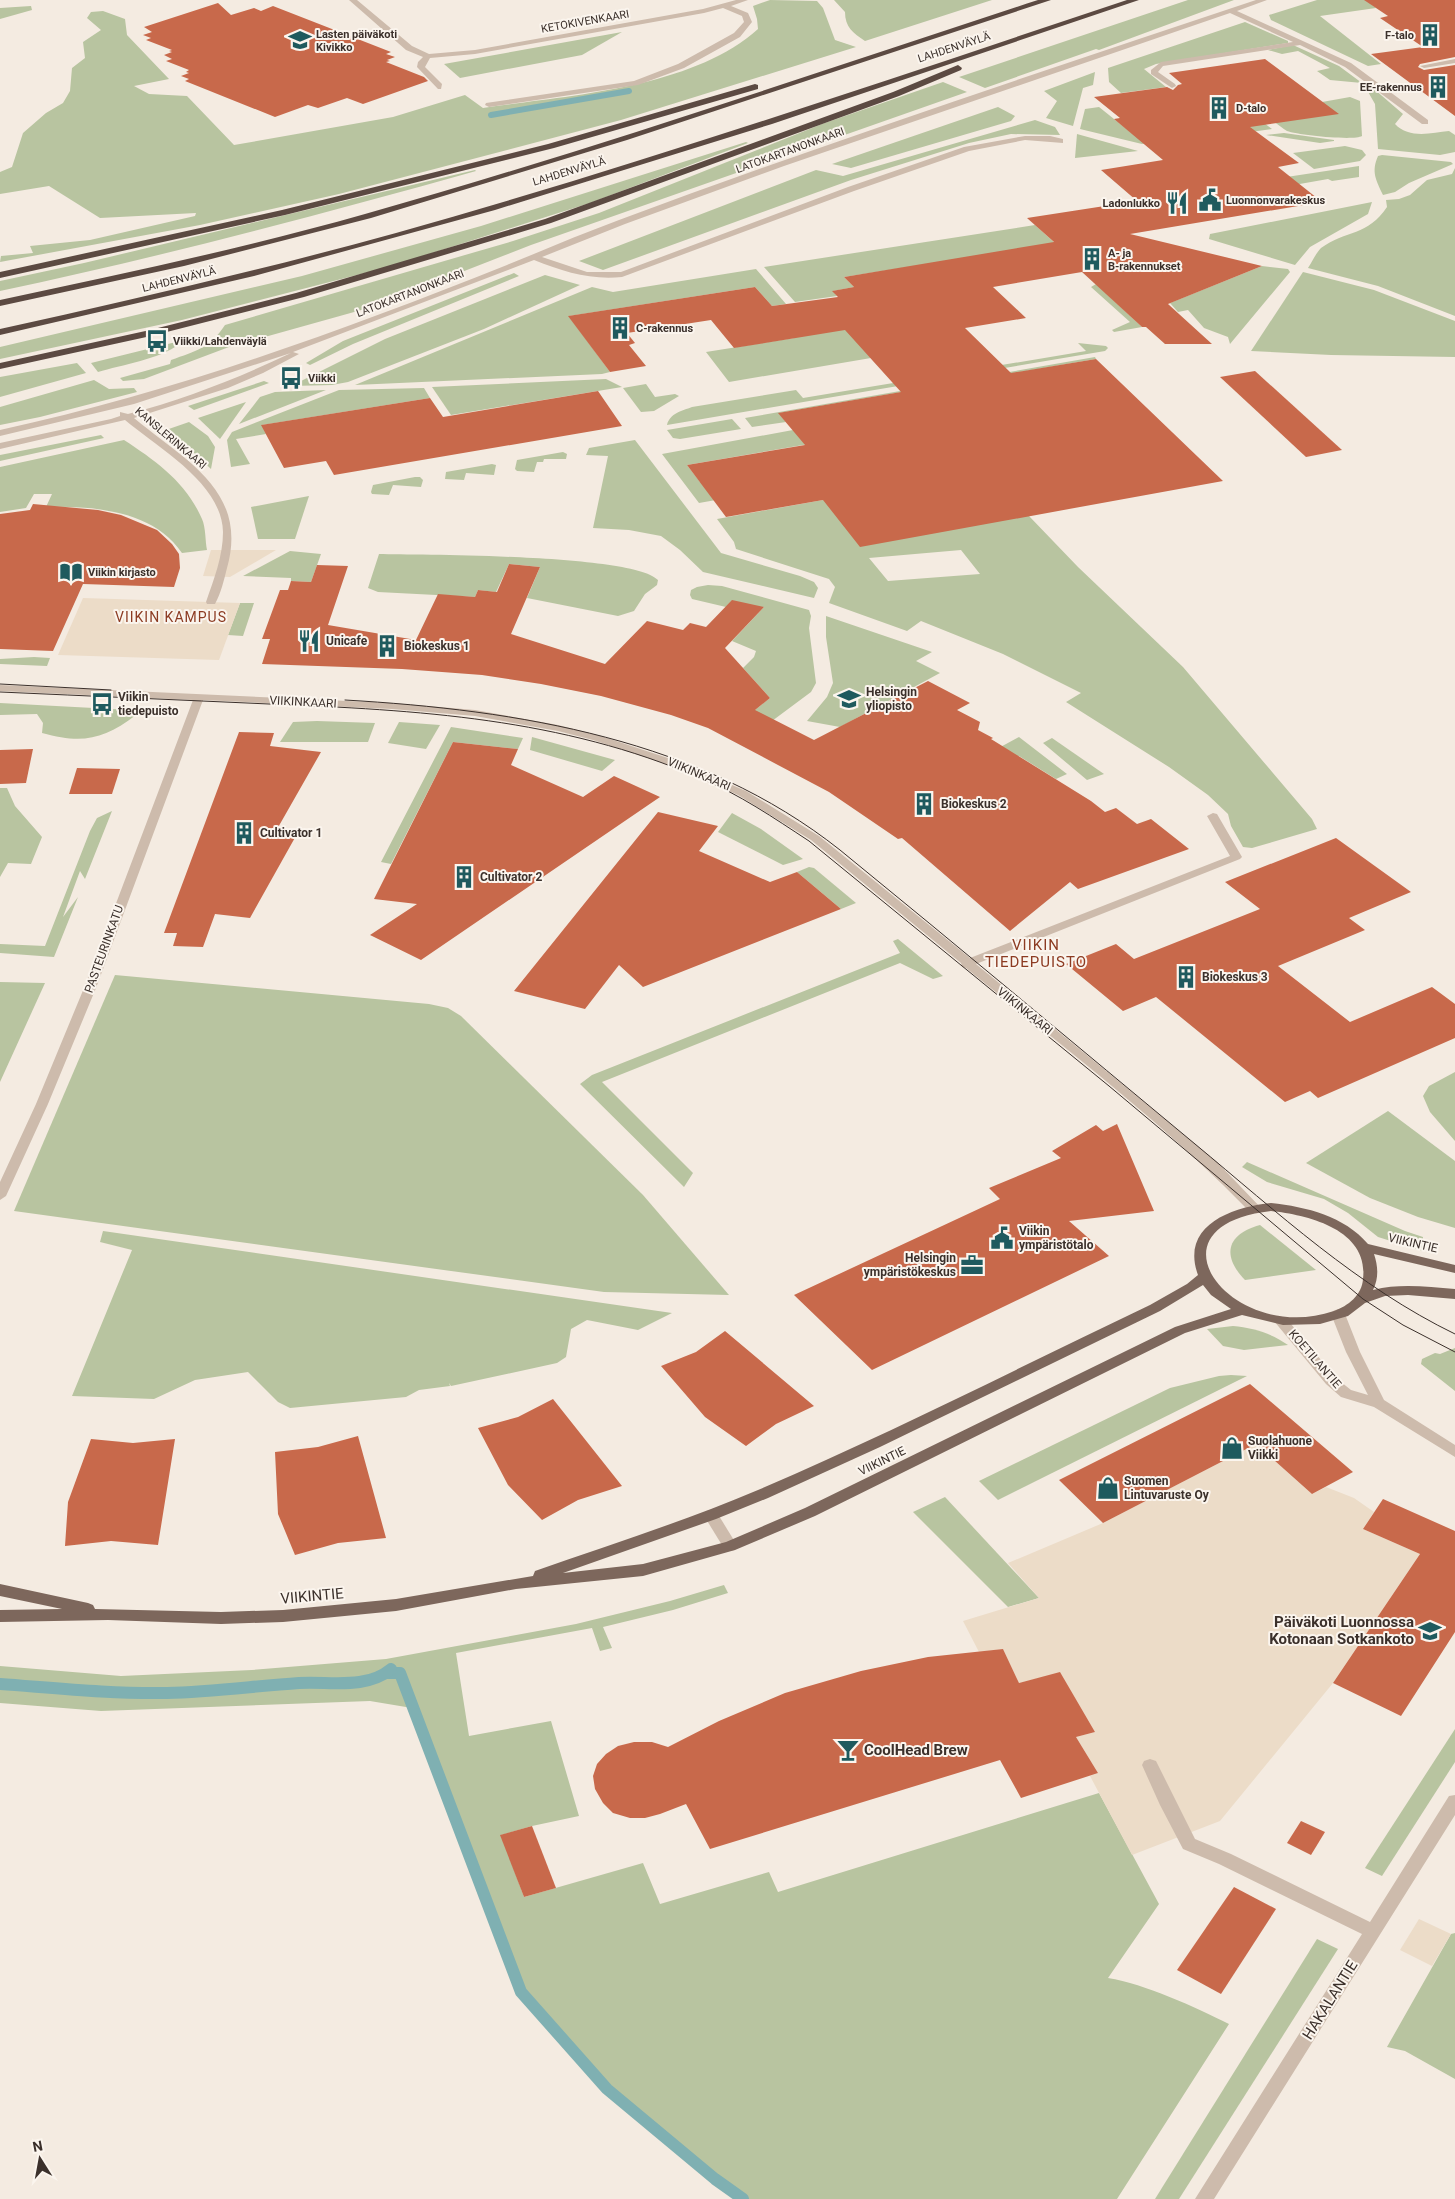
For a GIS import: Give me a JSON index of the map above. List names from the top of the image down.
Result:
{
  "streets": {
    "highway": ["LAHDENVÄYLÄ"],
    "main road": ["VIIKINTIE"],
    "street": [
      "KETOKIVENKAARI",
      "LATOKARTANONKAARI",
      "KANSLERINKAARI",
      "VIIKINKAARI",
      "PASTEURINKATU",
      "KOETILANTIE",
      "HAKALANTIE"
    ]
  },
  "crossings": [
    ["LATOKARTANONKAARI", "KANSLERINKAARI"],
    ["VIIKINKAARI", "PASTEURINKATU"],
    ["VIIKINKAARI", "VIIKINTIE"],
    ["VIIKINKAARI", "KOETILANTIE"],
    ["VIIKINTIE", "KOETILANTIE"]
  ],
  "districts": ["VIIKIN KAMPUS", "VIIKIN TIEDEPUISTO"],
  "places": {
    "building": [
      "F-talo",
      "EE-rakennus",
      "D-talo",
      "A- ja B-rakennukset",
      "C-rakennus",
      "Biokeskus 1",
      "Biokeskus 2",
      "Cultivator 1",
      "Cultivator 2",
      "Biokeskus 3"
    ],
    "school or university": ["Lasten päiväkoti Kivikko", "Helsingin yliopisto", "Päiväkoti Luonnossa Kotonaan Sotkankoto"],
    "public building": ["Luonnonvarakeskus", "Viikin ympäristötalo"],
    "restaurant": ["Ladonlukko", "Unicafe"],
    "bus stop": ["Viikki/Lahdenväylä", "Viikki", "Viikin tiedepuisto"],
    "library": ["Viikin kirjasto"],
    "office": ["Helsingin ympäristökeskus"],
    "shop": ["Suolahuone Viikki", "Suomen Lintuvaruste Oy"],
    "bar": ["CoolHead Brew"]
  },
  "north": "top"
}
